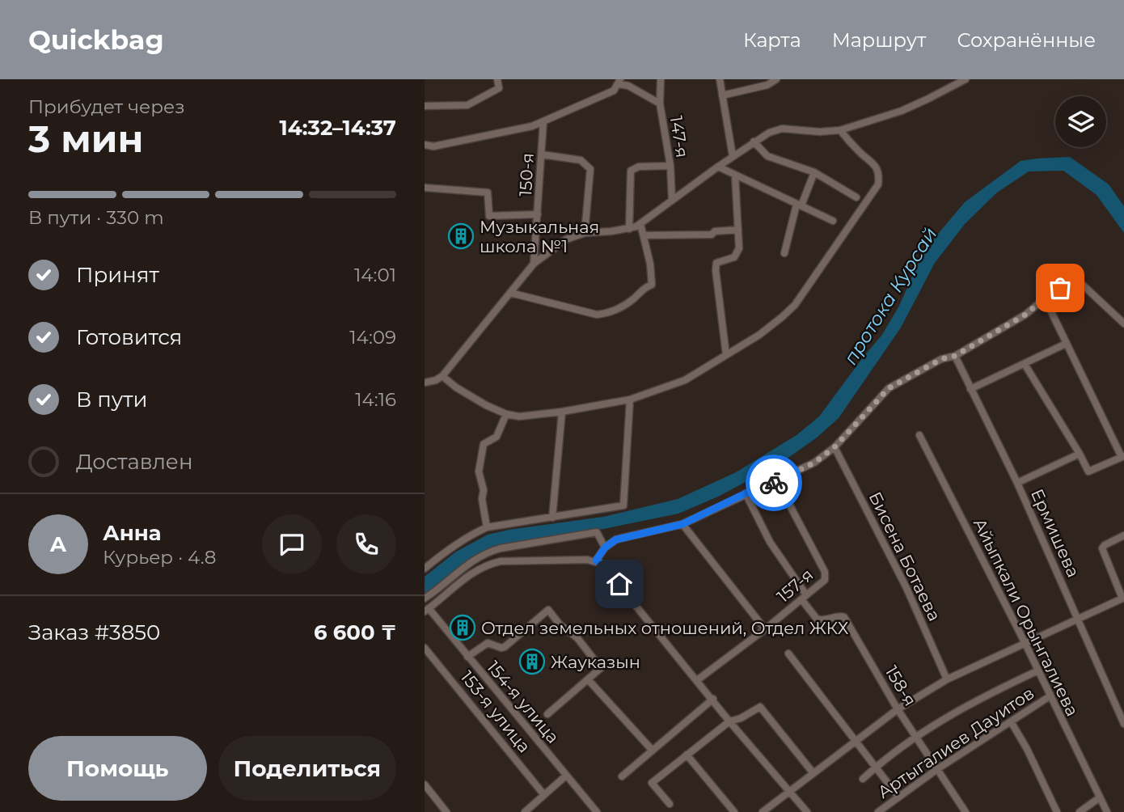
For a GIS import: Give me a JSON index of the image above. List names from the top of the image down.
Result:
{
  "streets": {
    "street": [
      "147-я",
      "150-я",
      "Ермишева",
      "Бисена Ботаева",
      "157-я",
      "Айыпкали Орынгалиева",
      "158-я",
      "154-я улица",
      "153-я улица",
      "Артыгалиев Дауитов"
    ]
  },
  "crossings": [
    ["157-я", "158-я"],
    ["Айыпкали Орынгалиева", "Артыгалиев Дауитов"],
    ["158-я", "Артыгалиев Дауитов"]
  ],
  "water": ["протока Курсай"],
  "places": {
    "building": ["Музыкальная школа №1", "Отдел земельных отношений, Отдел ЖКХ", "Жауказын"]
  },
  "page": {
    "header": "Quickbag",
    "nav": ["Карта", "Маршрут", "Сохранённые"],
    "heading": ["3 мин", "Прибудет через", "14:32–14:37"],
    "panel": [
      "Анна",
      "Курьер · 4.8",
      "Заказ #3850",
      "6 600 ₸"
    ],
    "bar": "В пути · 330 m",
    "list": [
      ["Принят", "14:01"],
      ["Готовится", "14:09"],
      ["В пути", "14:16"],
      "Доставлен"
    ],
    "round": "А",
    "buttons": ["Помощь", "Поделиться"]
  }
}
